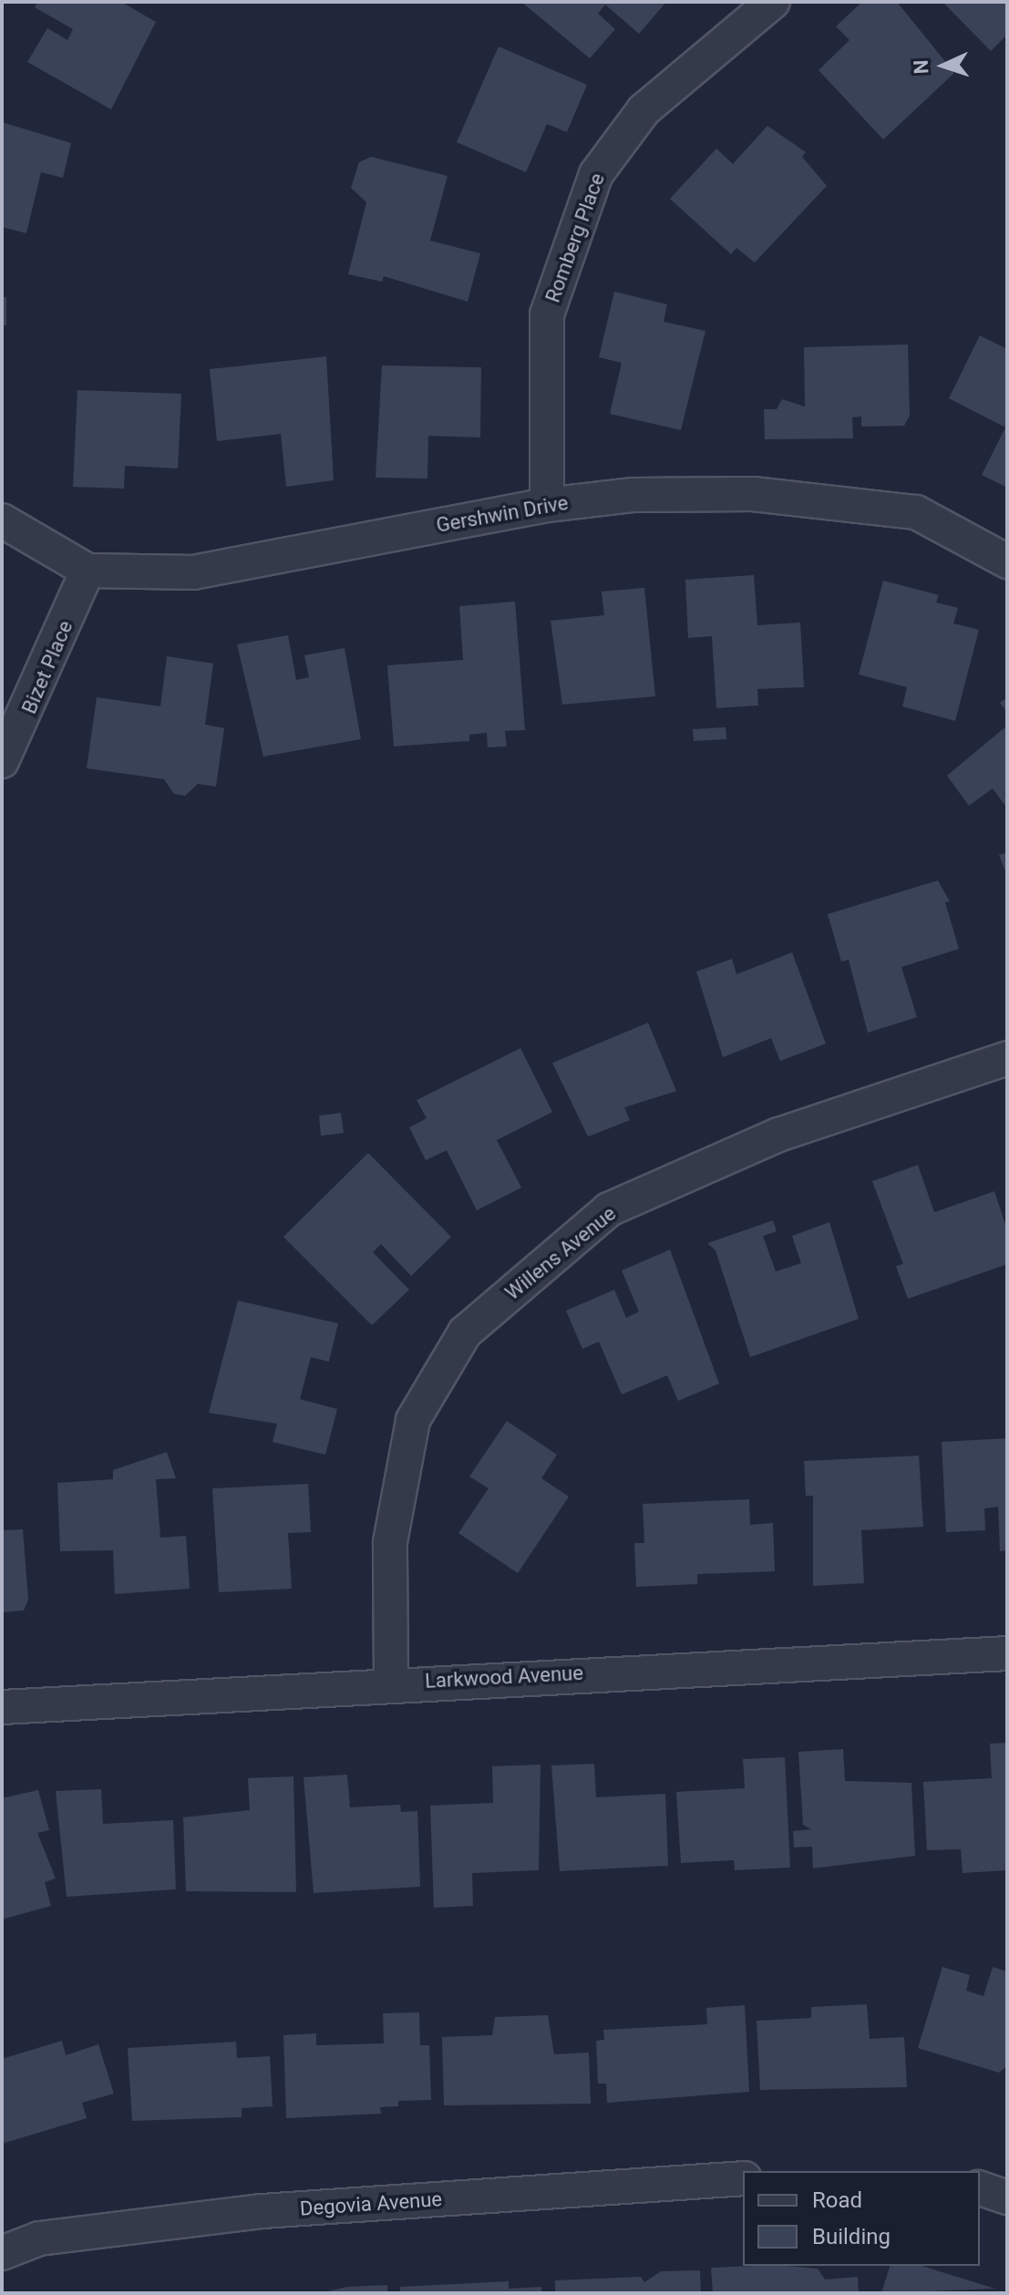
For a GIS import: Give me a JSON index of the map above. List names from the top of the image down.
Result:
{
  "streets": {
    "street": [
      "Romberg Place",
      "Gershwin Drive",
      "Bizet Place",
      "Willens Avenue",
      "Larkwood Avenue",
      "Degovia Avenue"
    ]
  },
  "crossings": [
    ["Romberg Place", "Gershwin Drive"],
    ["Gershwin Drive", "Bizet Place"],
    ["Willens Avenue", "Larkwood Avenue"]
  ],
  "legend": ["Road", "Building"],
  "north": "left"
}
